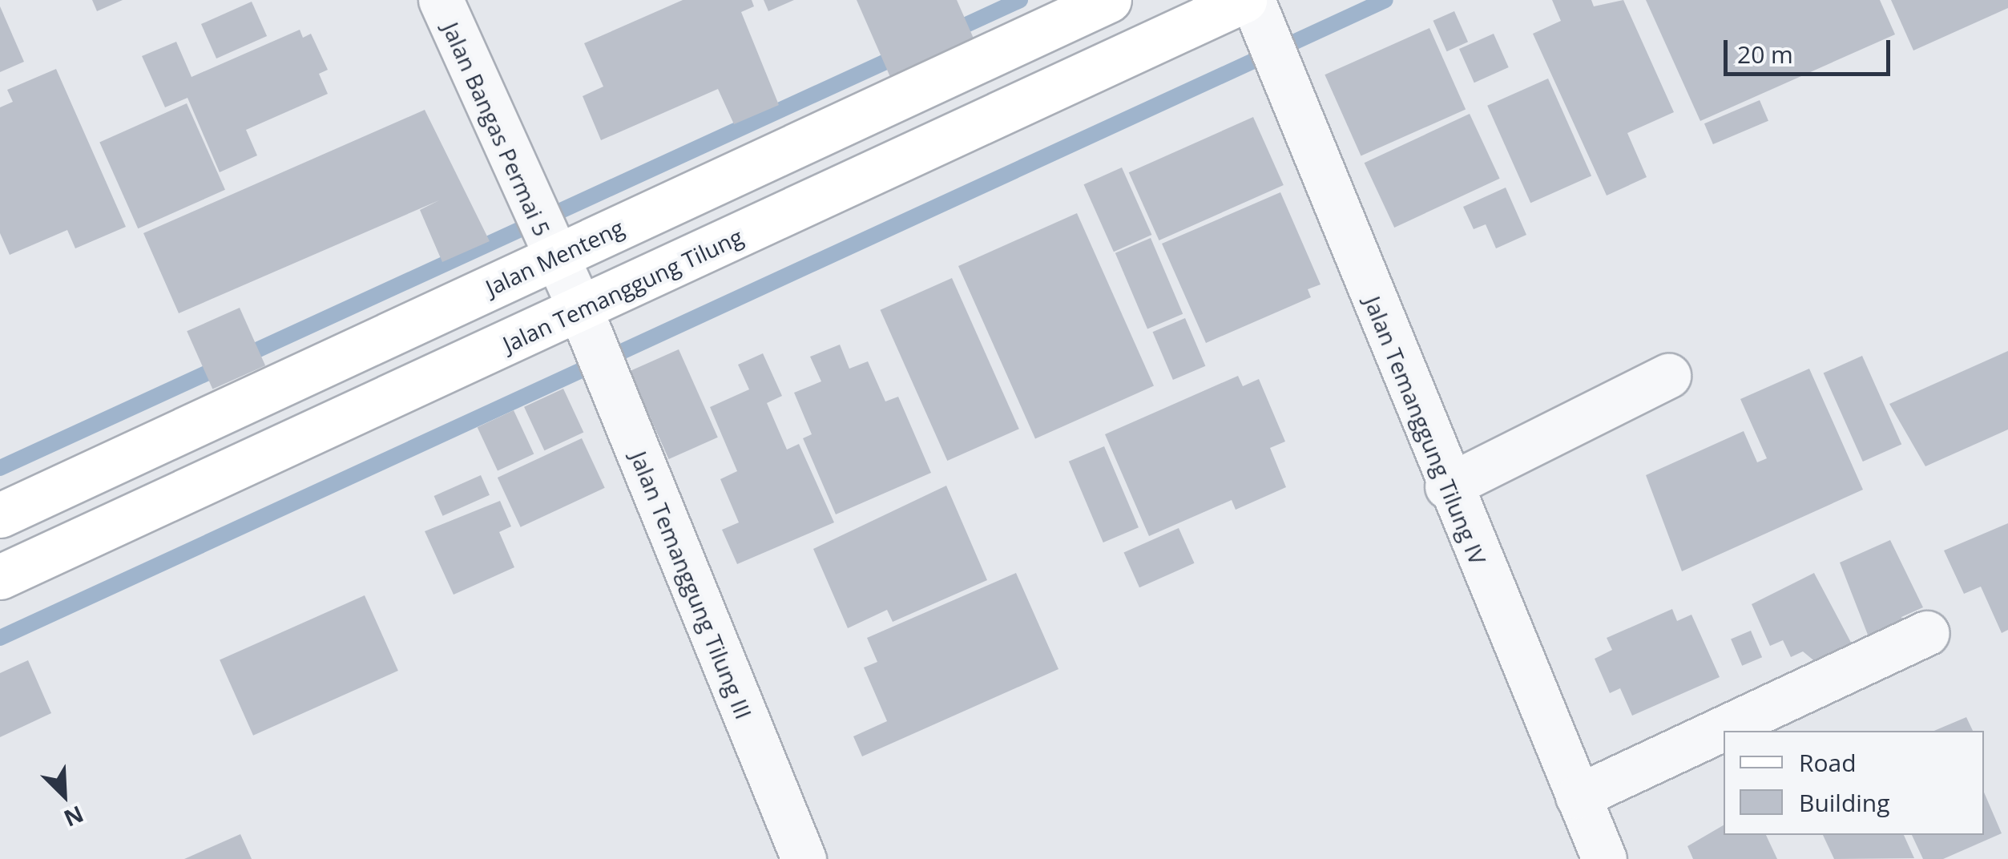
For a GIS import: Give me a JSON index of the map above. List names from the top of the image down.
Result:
{
  "streets": {
    "street": [
      "Jalan Bangas Permai 5",
      "Jalan Menteng",
      "Jalan Temanggung Tilung",
      "Jalan Temanggung Tilung IV",
      "Jalan Temanggung Tilung III"
    ]
  },
  "crossings": [
    ["Jalan Bangas Permai 5", "Jalan Menteng"],
    ["Jalan Bangas Permai 5", "Jalan Temanggung Tilung"],
    ["Jalan Bangas Permai 5", "Jalan Temanggung Tilung III"],
    ["Jalan Temanggung Tilung", "Jalan Temanggung Tilung III"]
  ],
  "legend": ["Road", "Building"],
  "scale_bar": "20 m",
  "north": "bottom right"
}
